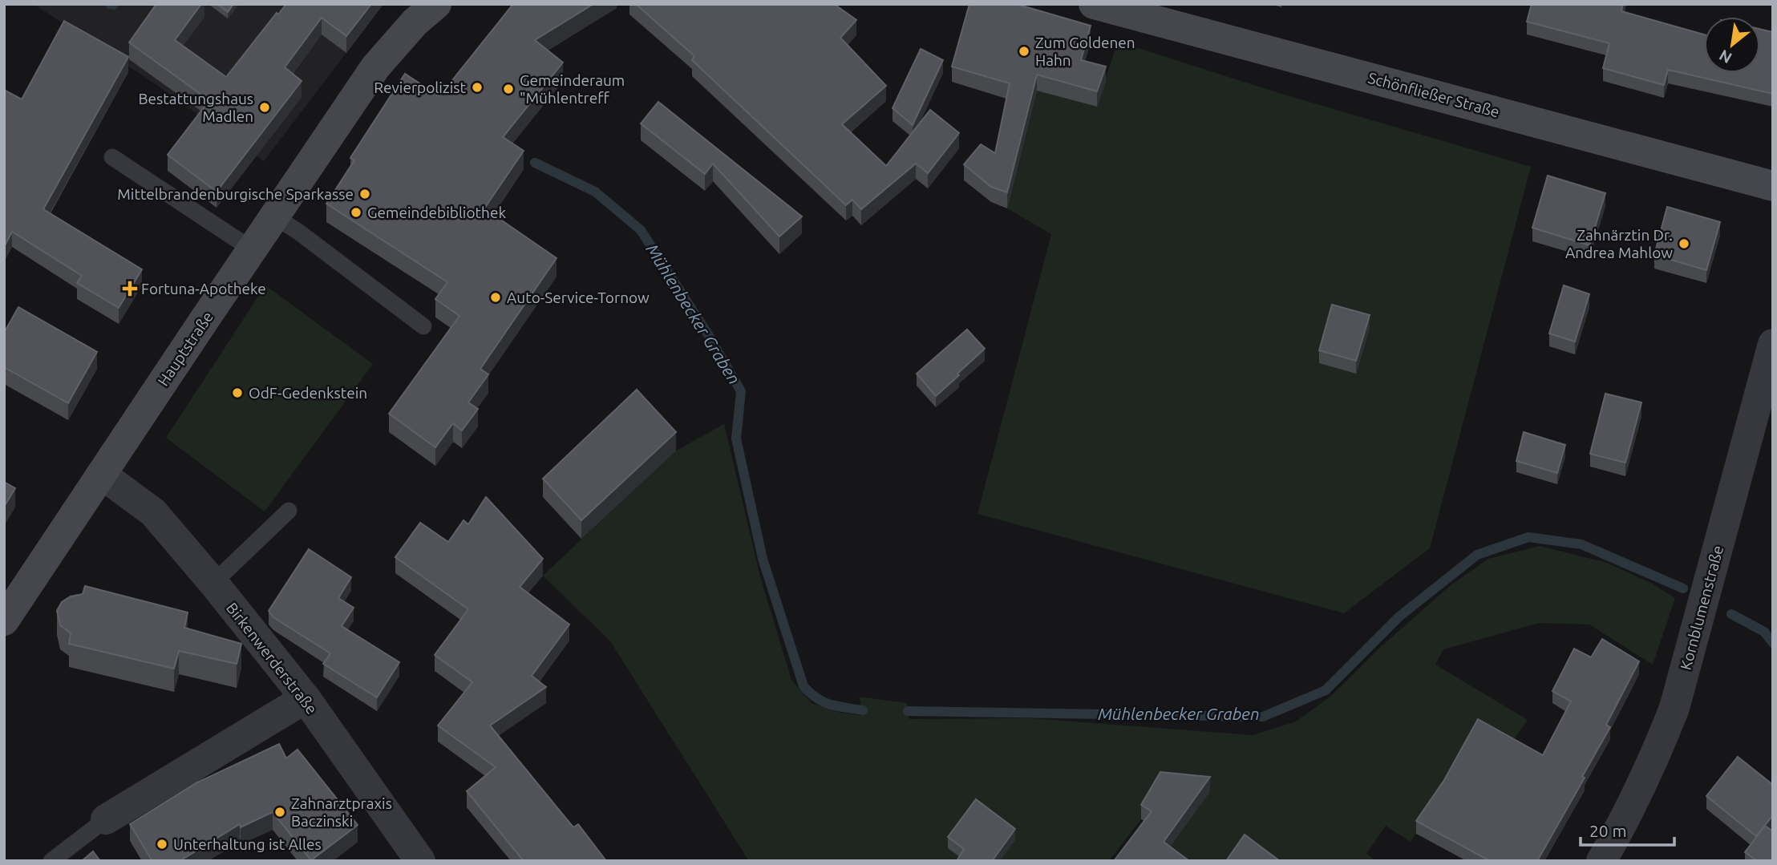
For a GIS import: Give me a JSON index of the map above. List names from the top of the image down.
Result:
{
  "streets": {
    "main road": ["Schönfließer Straße", "Hauptstraße"],
    "street": ["Kornblumenstraße", "Birkenwerderstraße"]
  },
  "crossings": [
    ["Hauptstraße", "Birkenwerderstraße"]
  ],
  "water": ["Mühlenbecker Graben"],
  "places": {
    "other": [
      "Zum Goldenen Hahn",
      "Revierpolizist",
      "Gemeinderaum \"Mühlentreff",
      "Bestattungshaus Madlen",
      "Mittelbrandenburgische Sparkasse",
      "Gemeindebibliothek",
      "Zahnärztin Dr. Andrea Mahlow",
      "Auto-Service-Tornow",
      "OdF-Gedenkstein",
      "Zahnarztpraxis Baczinski",
      "Unterhaltung ist Alles"
    ],
    "health": ["Fortuna-Apotheke"]
  },
  "scale_bar": "20 m",
  "north": "bottom left"
}
